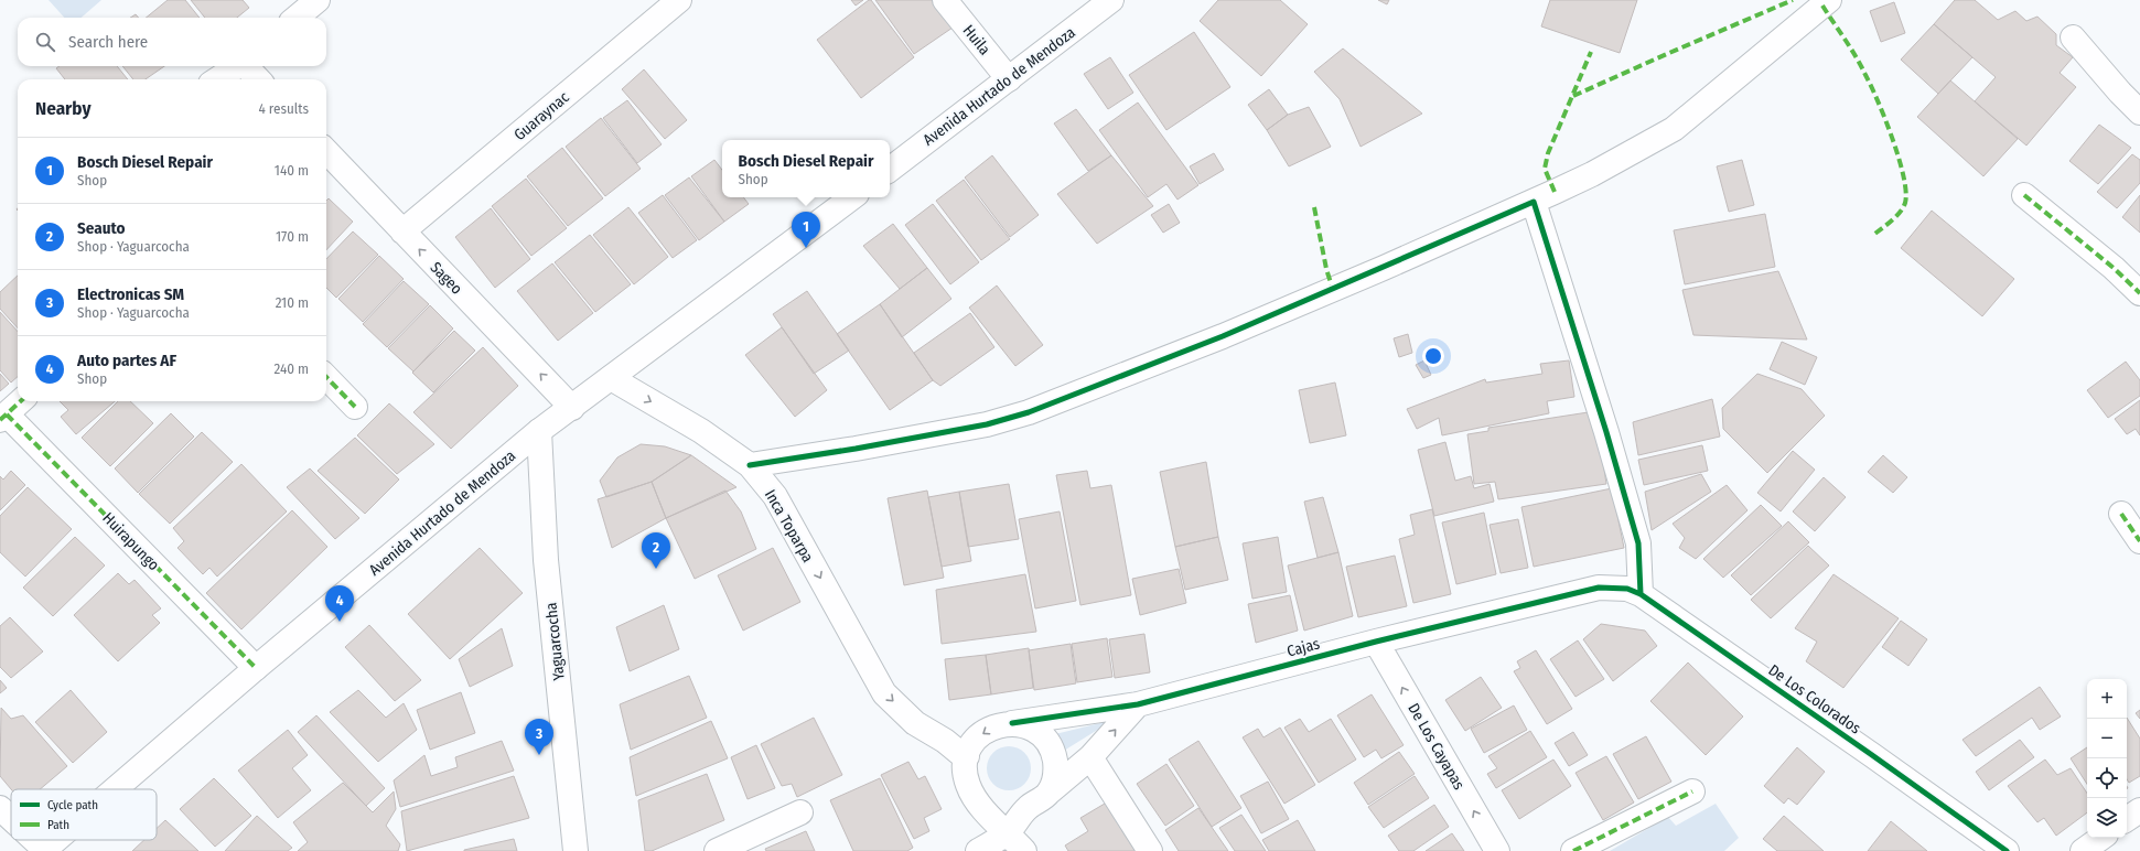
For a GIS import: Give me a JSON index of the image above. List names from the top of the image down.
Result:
{
  "streets": {
    "street": [
      "Huila",
      "Avenida Hurtado de Mendoza",
      "Guaraynac",
      "Sageo",
      "Inca Toparpa",
      "Huirapungo",
      "Yaguarcocha",
      "Cajas",
      "De Los Colorados",
      "De Los Cayapas"
    ]
  },
  "crossings": [
    ["Huila", "Avenida Hurtado de Mendoza"],
    ["Avenida Hurtado de Mendoza", "Sageo"],
    ["Avenida Hurtado de Mendoza", "Inca Toparpa"],
    ["Avenida Hurtado de Mendoza", "Huirapungo"],
    ["Avenida Hurtado de Mendoza", "Yaguarcocha"],
    ["Guaraynac", "Sageo"],
    ["Inca Toparpa", "Cajas"],
    ["Cajas", "De Los Colorados"],
    ["Cajas", "De Los Cayapas"]
  ],
  "one_way": ["Sageo", "Inca Toparpa", "De Los Cayapas"],
  "legend": ["Cycle path", "Path"],
  "page": {
    "search": "Search here",
    "heading": ["Nearby", "4 results"],
    "list": [
      {
        "mark": "1",
        "name": "Bosch Diesel Repair",
        "note": "Shop",
        "value": "140 m"
      },
      {
        "mark": "2",
        "name": "Seauto",
        "note": "Shop · Yaguarcocha",
        "value": "170 m"
      },
      {
        "mark": "3",
        "name": "Electronicas SM",
        "note": "Shop · Yaguarcocha",
        "value": "210 m"
      },
      {
        "mark": "4",
        "name": "Auto partes AF",
        "note": "Shop",
        "value": "240 m"
      }
    ],
    "popup": ["Bosch Diesel Repair", "Shop"],
    "pins": [
      "1",
      "2",
      "4",
      "3"
    ],
    "map_buttons": ["+", "−"]
  }
}
